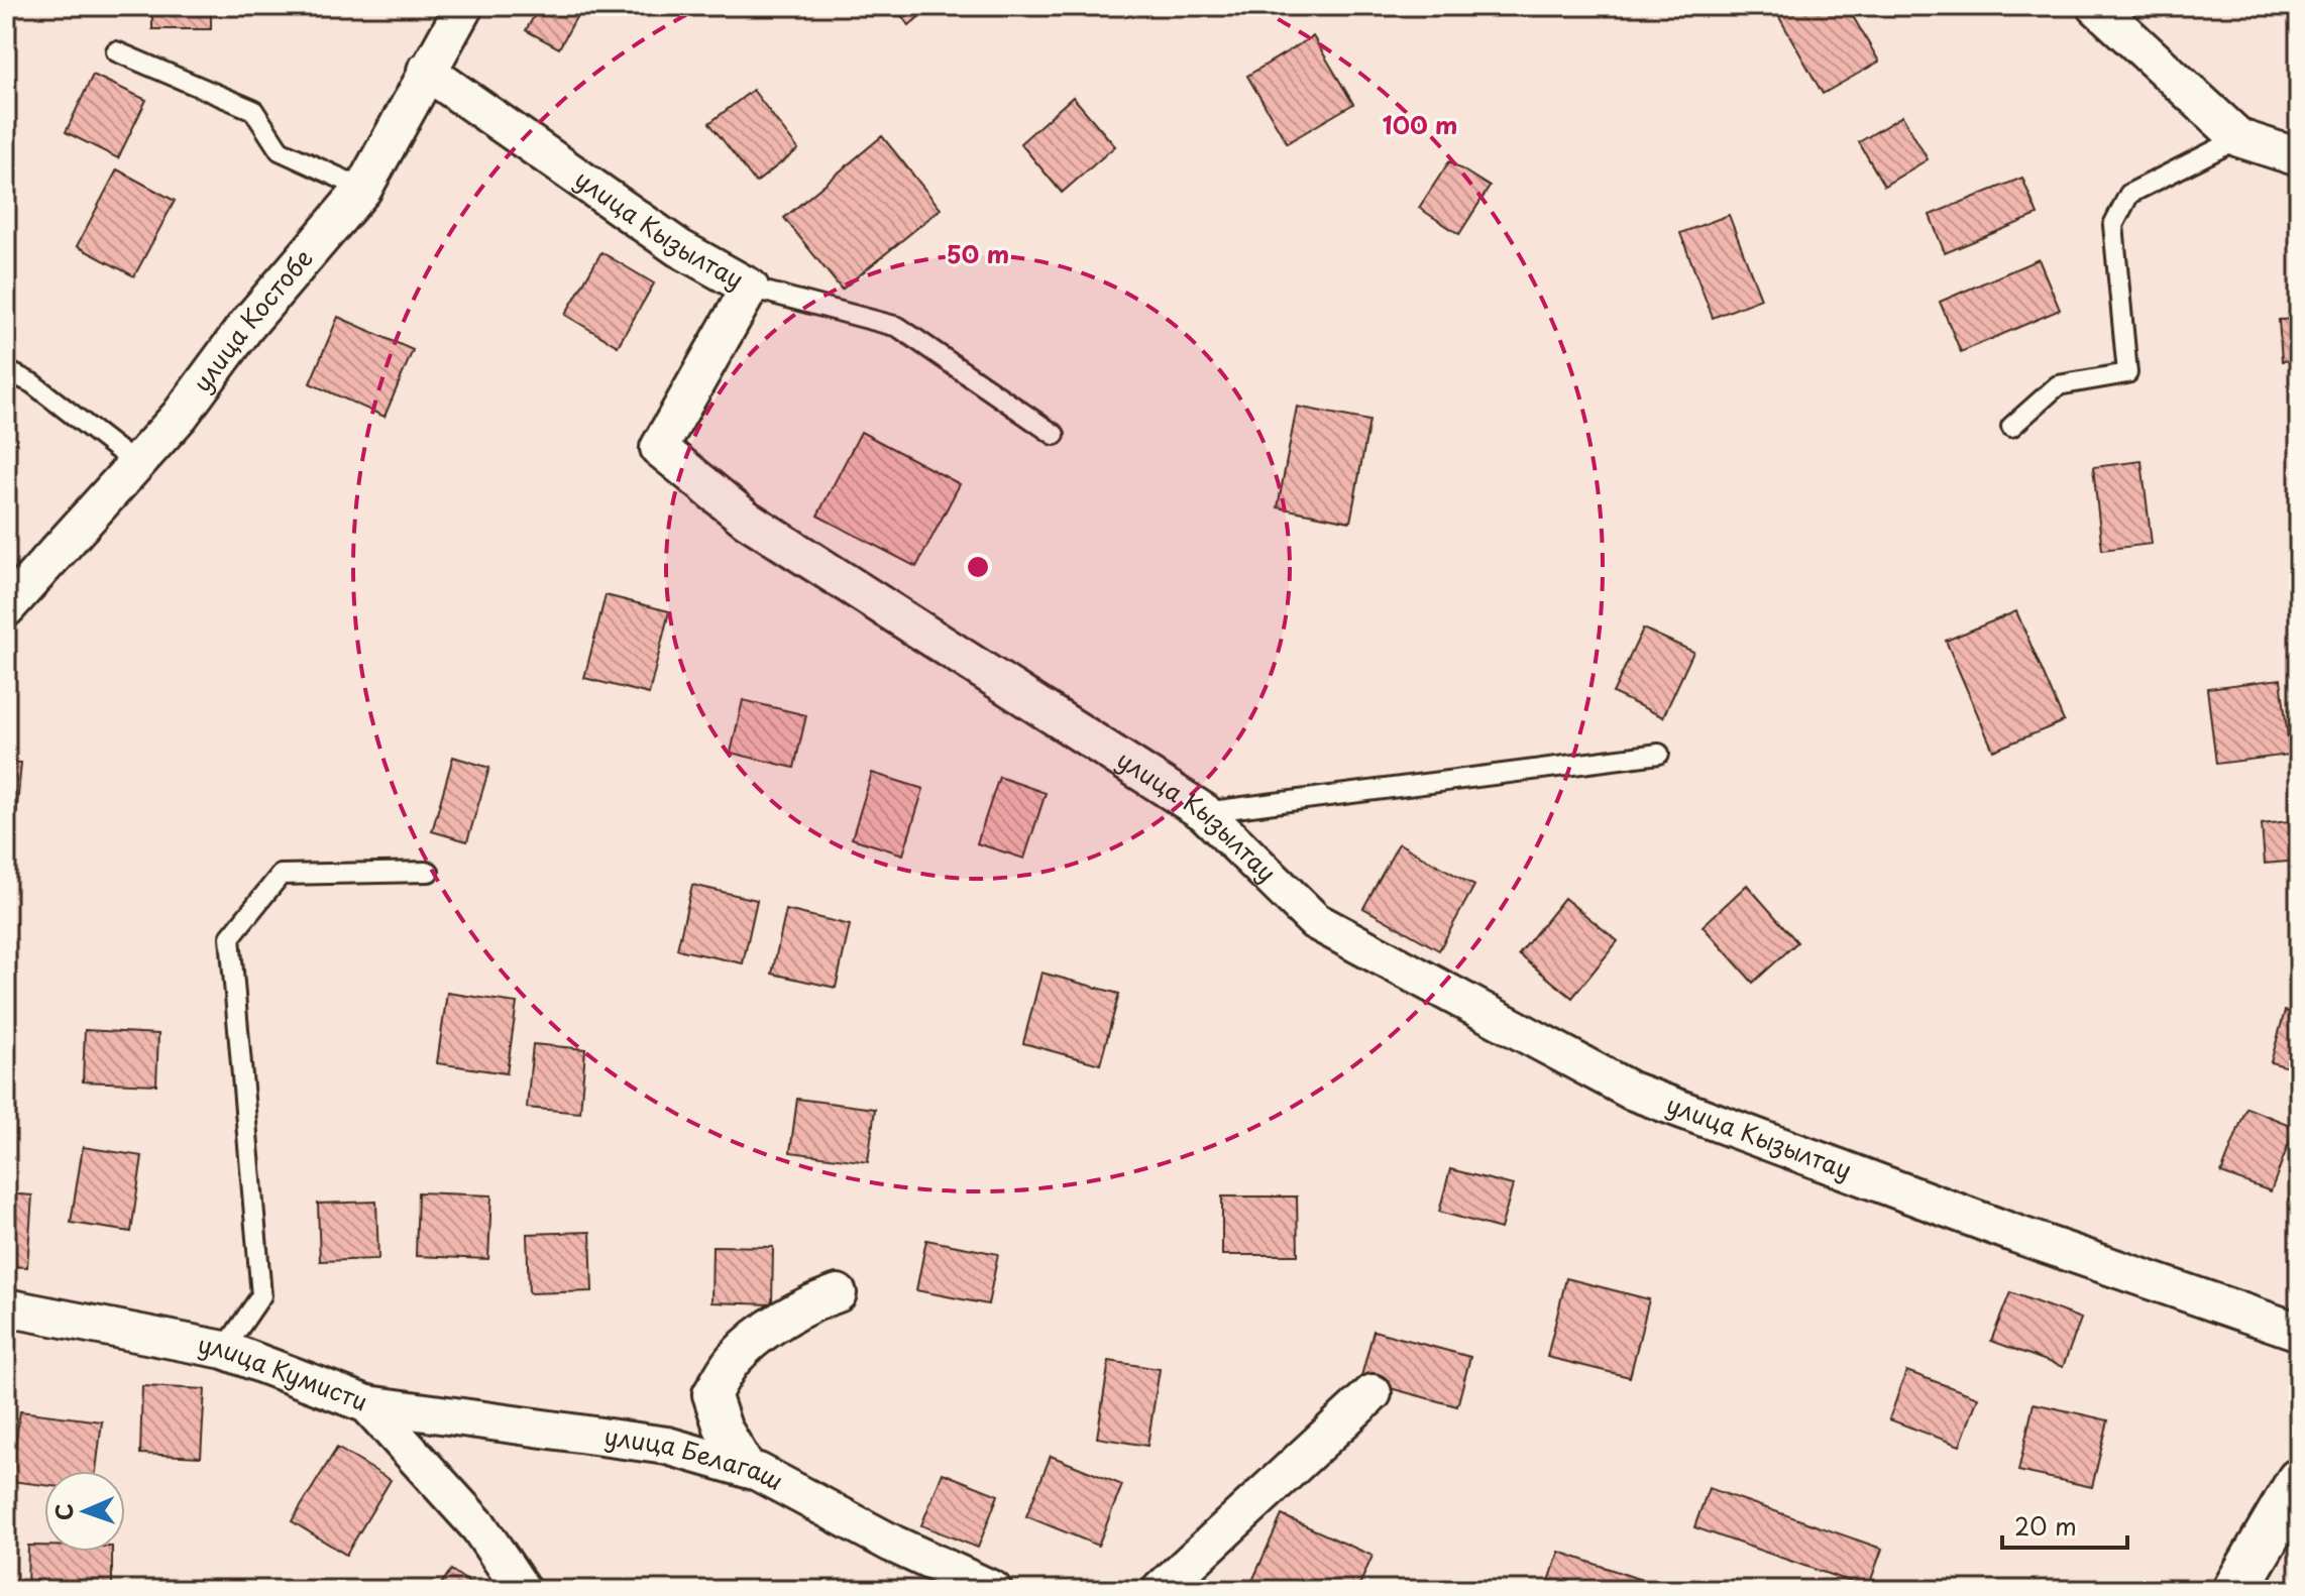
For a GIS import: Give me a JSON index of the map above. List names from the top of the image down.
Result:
{
  "streets": {
    "street": [
      "улица Кызылтау",
      "улица Костобе",
      "улица Кумисти",
      "улица Белагаш"
    ]
  },
  "crossings": [
    ["улица Кызылтау", "улица Костобе"],
    ["улица Кумисти", "улица Белагаш"]
  ],
  "scale_bar": "20 m",
  "north": "left",
  "rings": ["100 m", "50 m"]
}
